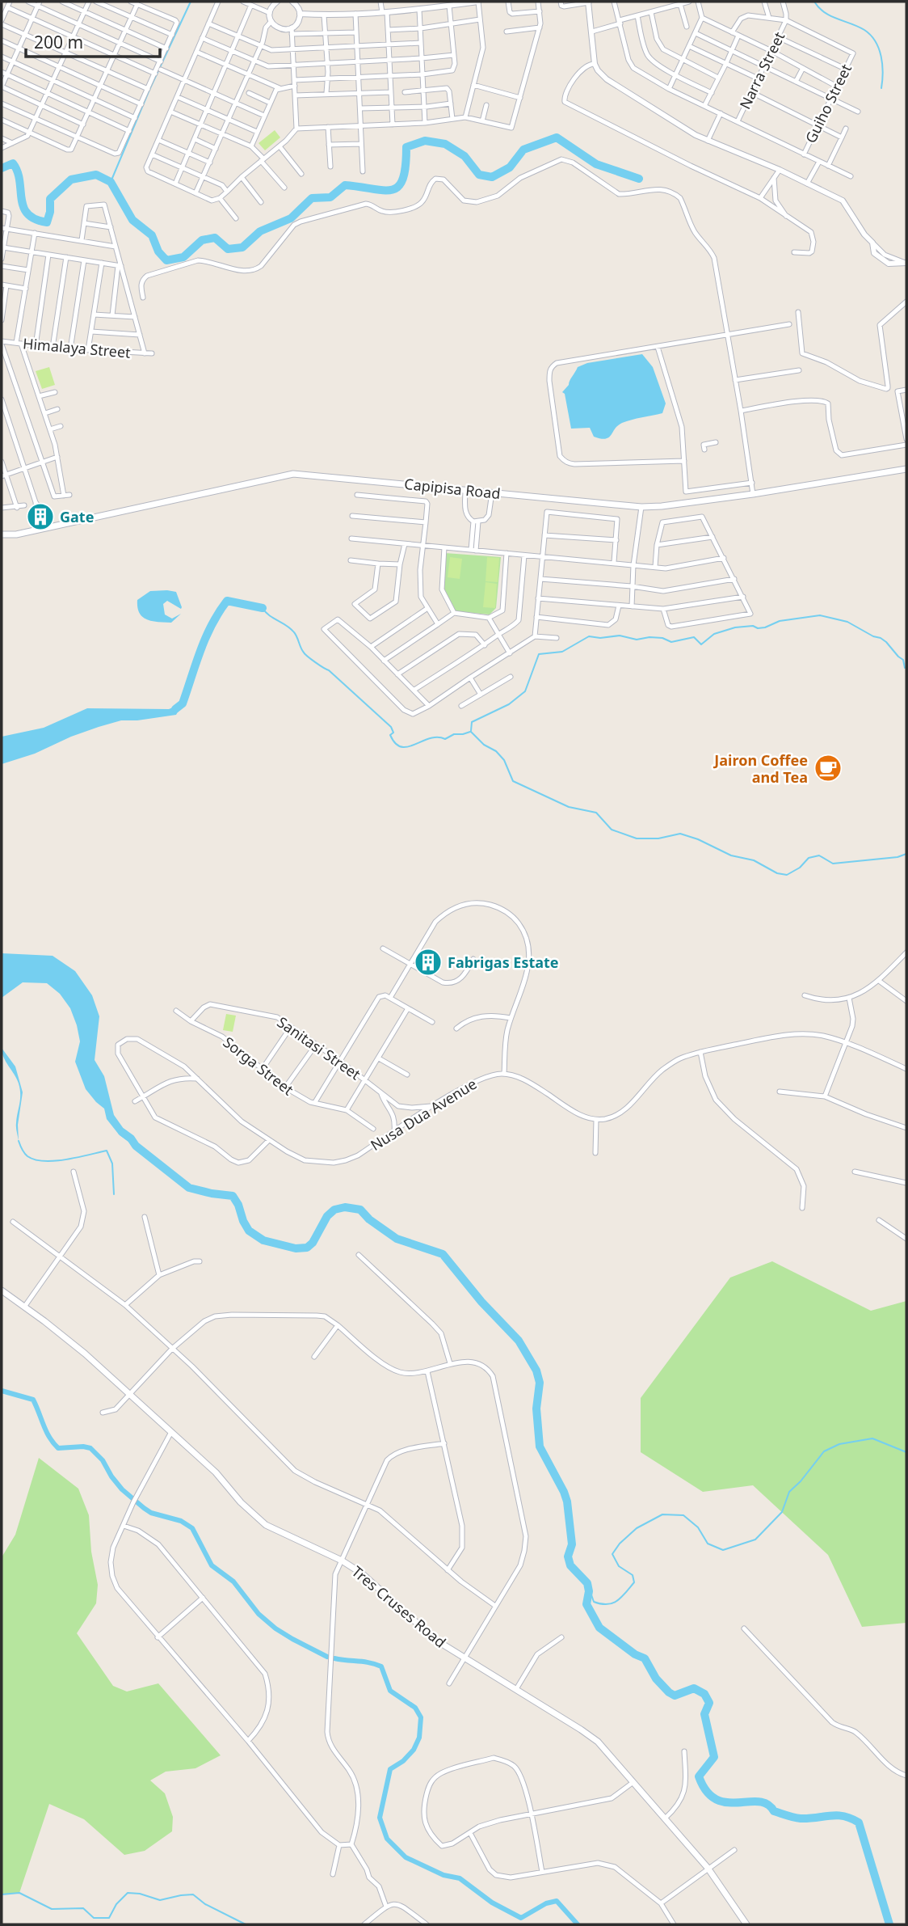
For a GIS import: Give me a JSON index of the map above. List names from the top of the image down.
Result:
{
  "streets": {
    "main road": ["Capipisa Road", "Tres Cruses Road"],
    "street": [
      "Narra Street",
      "Guiho Street",
      "Himalaya Street",
      "Sanitasi Street",
      "Sorga Street",
      "Nusa Dua Avenue"
    ]
  },
  "crossings": [
    ["Narra Street", "Guiho Street"],
    ["Sanitasi Street", "Sorga Street"],
    ["Sanitasi Street", "Nusa Dua Avenue"]
  ],
  "places": {
    "building": ["Gate", "Fabrigas Estate"],
    "cafe": ["Jairon Coffee and Tea"]
  },
  "scale_bar": "200 m"
}
